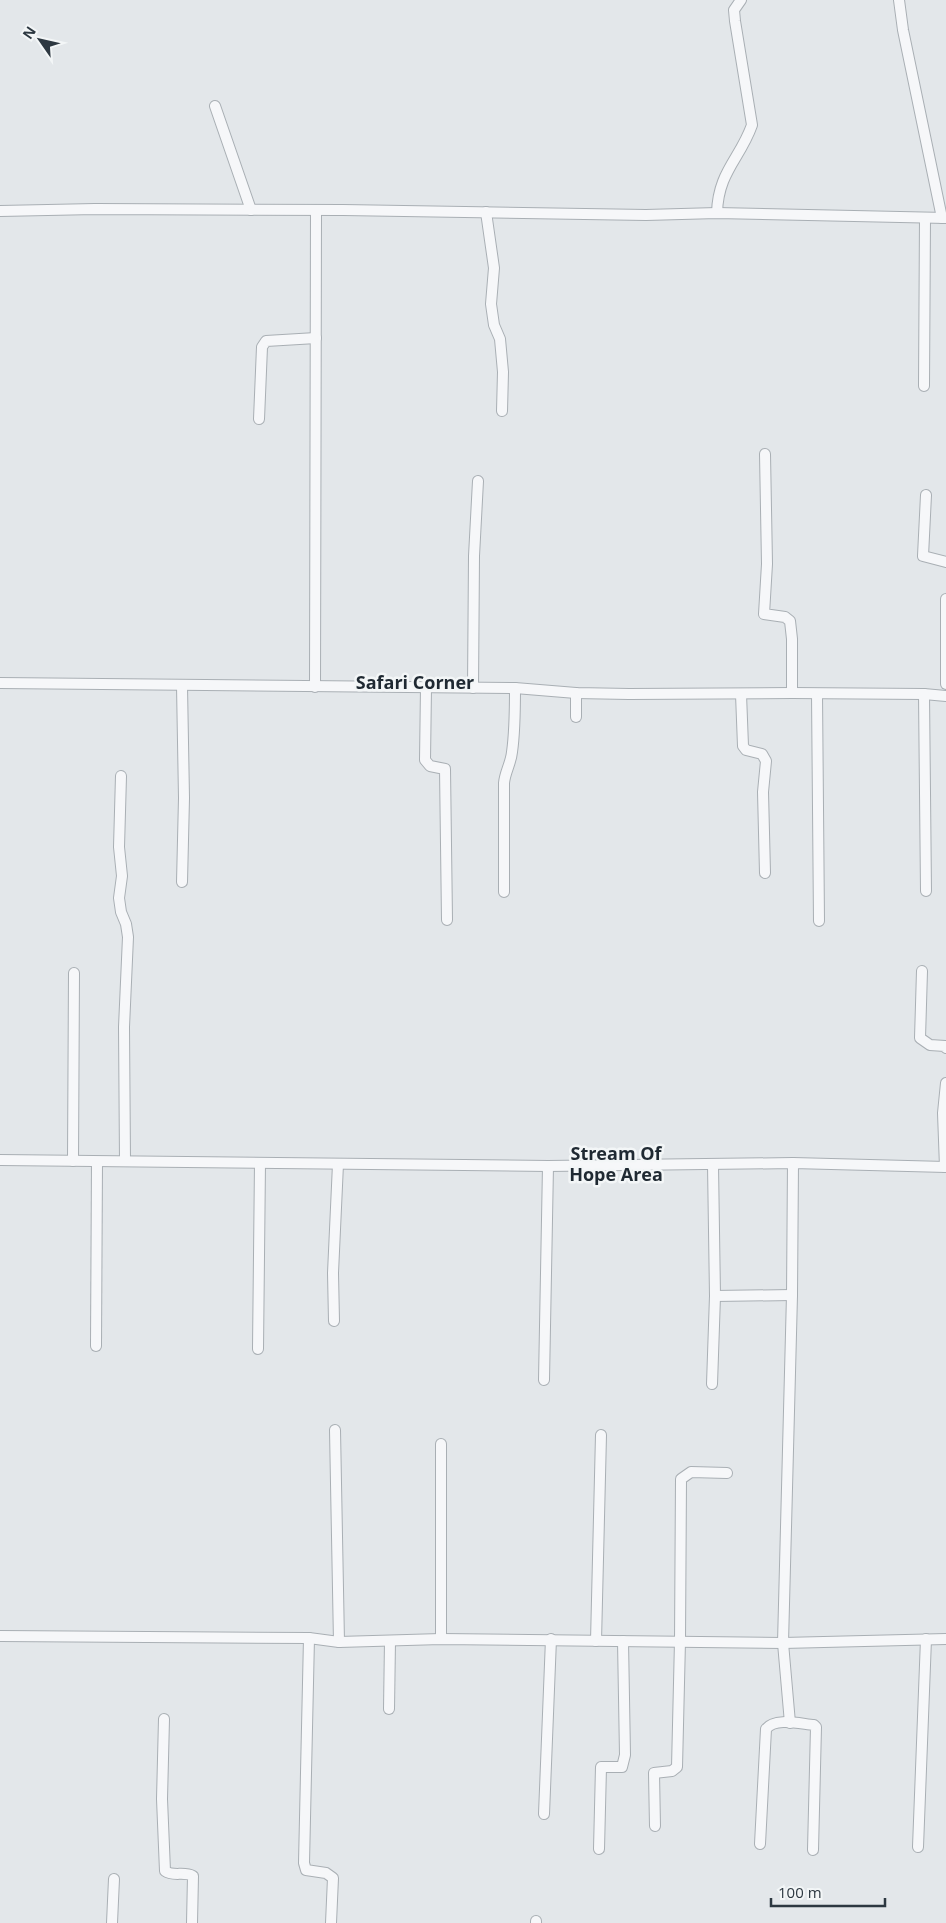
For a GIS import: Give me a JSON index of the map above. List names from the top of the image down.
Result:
{
  "districts": ["Safari Corner", "Stream Of Hope Area"],
  "scale_bar": "100 m",
  "north": "top left"
}
